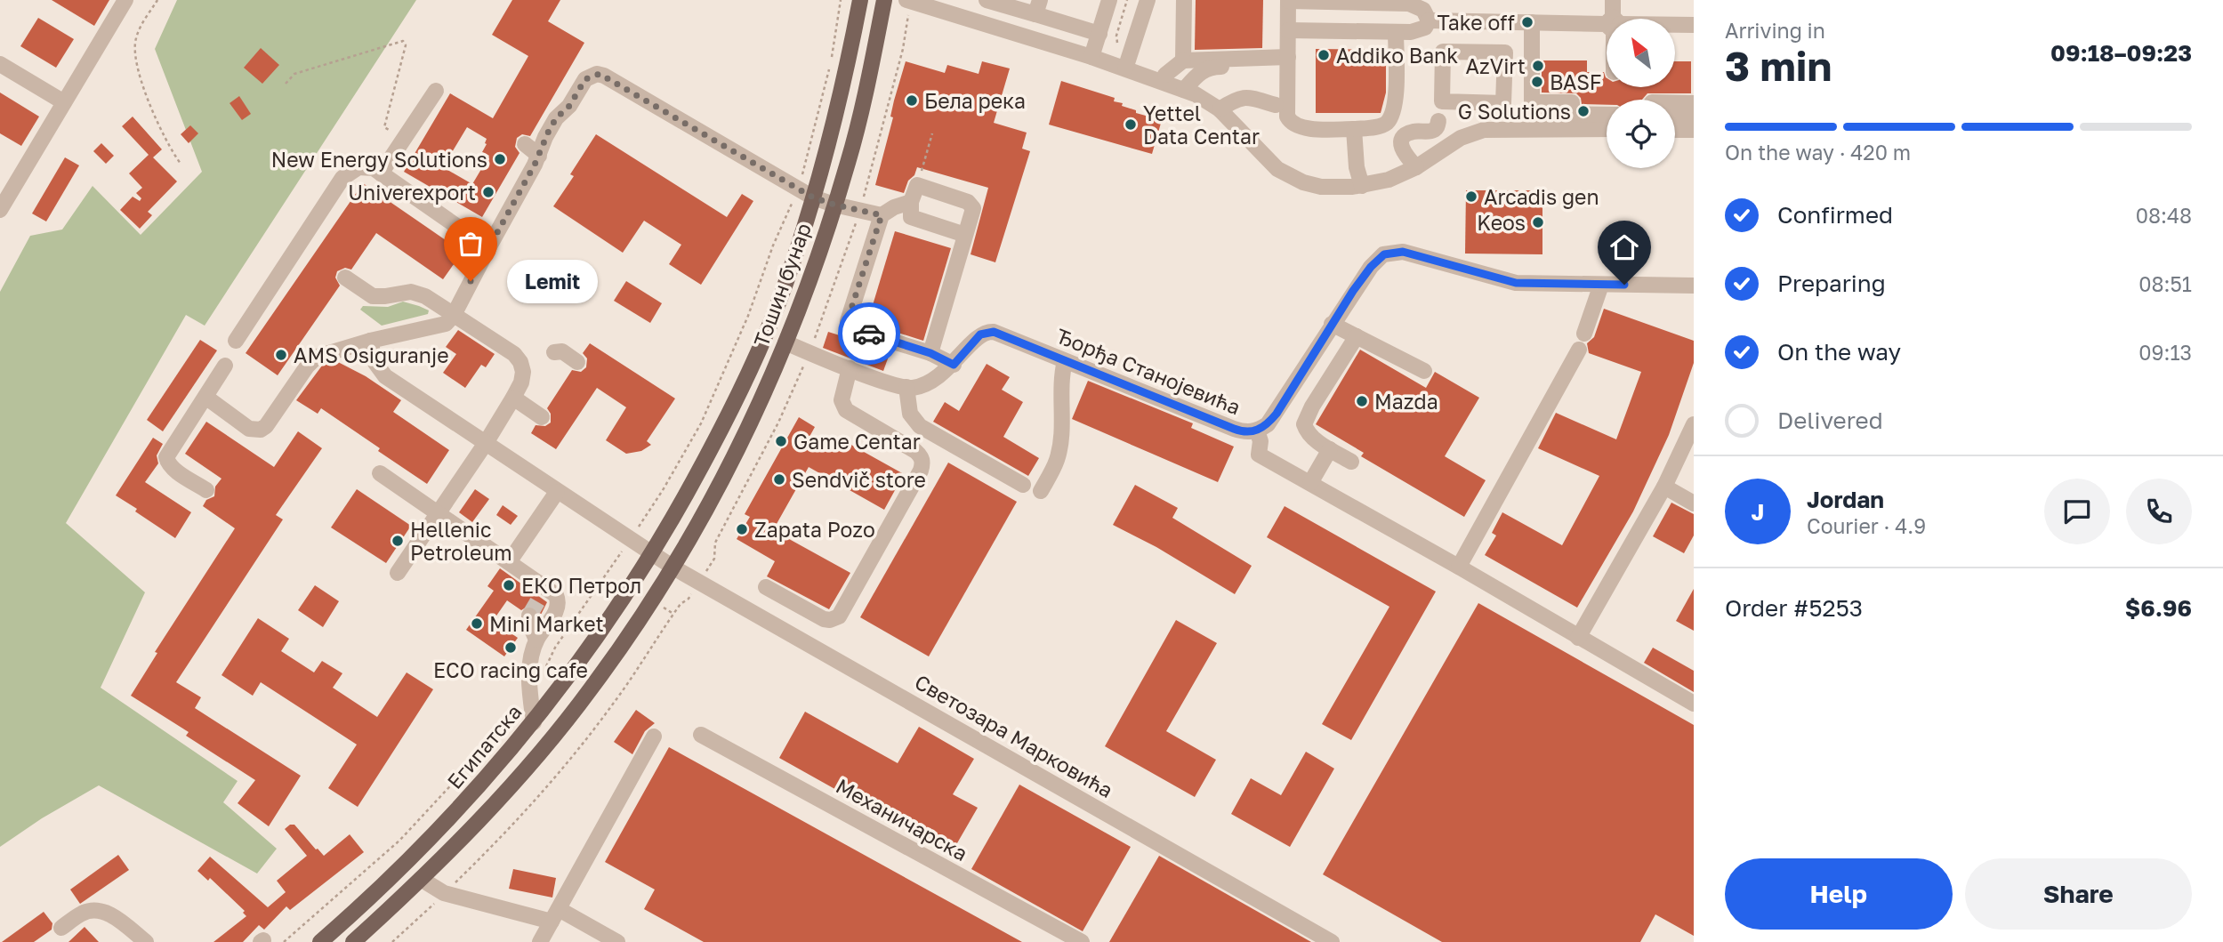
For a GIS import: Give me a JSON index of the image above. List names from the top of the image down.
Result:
{
  "streets": {
    "main road": ["Тошин бунар", "Египатска"],
    "street": ["Ђорђа Станојевића", "Светозара Марковића", "Механичарска"]
  },
  "crossings": [
    ["Тошин бунар", "Светозара Марковића"],
    ["Тошин бунар", "Египатска"],
    ["Светозара Марковића", "Египатска"]
  ],
  "places": [
    "Take off",
    "Addiko Bank",
    "AzVirt",
    "BASF",
    "Бела река",
    "G Solutions",
    "Yettel Data Centar",
    "New Energy Solutions",
    "Univerexport",
    "Arcadis gen",
    "Keos",
    "Lemit",
    "AMS Osiguranje",
    "Mazda",
    "Game Centar",
    "Sendvič store",
    "Zapata Pozo",
    "Hellenic Petroleum",
    "ЕКО Петрол",
    "Mini Market",
    "ECO racing cafe"
  ],
  "north": "top left",
  "page": {
    "heading": ["3 min", "Arriving in", "09:18–09:23"],
    "panel": [
      "Jordan",
      "Courier · 4.9",
      "Order #5253",
      "$6.96"
    ],
    "bar": "On the way · 420 m",
    "list": [
      ["Confirmed", "08:48"],
      ["Preparing", "08:51"],
      ["On the way", "09:13"],
      "Delivered"
    ],
    "bubble": "Lemit",
    "round": "J",
    "buttons": ["Help", "Share"]
  }
}
